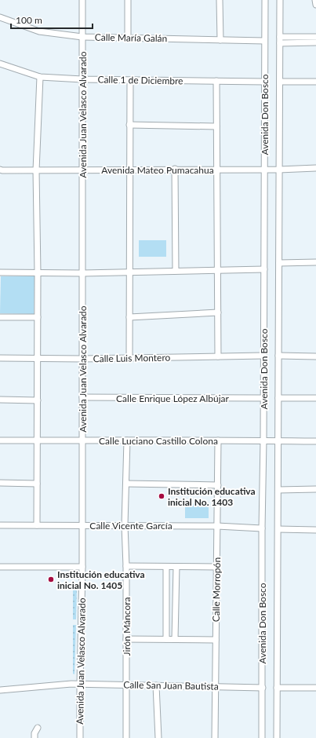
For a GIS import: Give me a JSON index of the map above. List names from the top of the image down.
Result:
{
  "streets": {
    "street": [
      "Calle María Galán",
      "Calle 1 de Diciembre",
      "Avenida Juan Velasco Alvarado",
      "Avenida Don Bosco",
      "Avenida Mateo Pumacahua",
      "Calle Luis Montero",
      "Calle Enrique López Albújar",
      "Calle Luciano Castillo Colona",
      "Calle Vicente García",
      "Calle Morropón",
      "Jirón Máncora",
      "Calle San Juan Bautista"
    ]
  },
  "crossings": [
    ["Calle María Galán", "Avenida Juan Velasco Alvarado"],
    ["Calle María Galán", "Avenida Don Bosco"],
    ["Calle 1 de Diciembre", "Avenida Juan Velasco Alvarado"],
    ["Calle 1 de Diciembre", "Avenida Don Bosco"],
    ["Avenida Juan Velasco Alvarado", "Avenida Mateo Pumacahua"],
    ["Avenida Juan Velasco Alvarado", "Calle Luis Montero"],
    ["Avenida Juan Velasco Alvarado", "Calle Enrique López Albújar"],
    ["Avenida Juan Velasco Alvarado", "Calle Luciano Castillo Colona"],
    ["Avenida Juan Velasco Alvarado", "Calle Vicente García"],
    ["Avenida Juan Velasco Alvarado", "Calle San Juan Bautista"],
    ["Avenida Don Bosco", "Avenida Mateo Pumacahua"],
    ["Avenida Don Bosco", "Calle Luis Montero"],
    ["Avenida Don Bosco", "Calle Enrique López Albújar"],
    ["Avenida Don Bosco", "Calle Luciano Castillo Colona"],
    ["Avenida Don Bosco", "Calle Vicente García"],
    ["Avenida Don Bosco", "Calle San Juan Bautista"],
    ["Calle Luciano Castillo Colona", "Calle Morropón"],
    ["Calle Luciano Castillo Colona", "Jirón Máncora"],
    ["Calle Vicente García", "Calle Morropón"],
    ["Calle Vicente García", "Jirón Máncora"],
    ["Calle Morropón", "Calle San Juan Bautista"],
    ["Jirón Máncora", "Calle San Juan Bautista"]
  ],
  "places": ["Institución educativa inicial No. 1403", "Institución educativa inicial No. 1405"],
  "scale_bar": "100 m"
}
